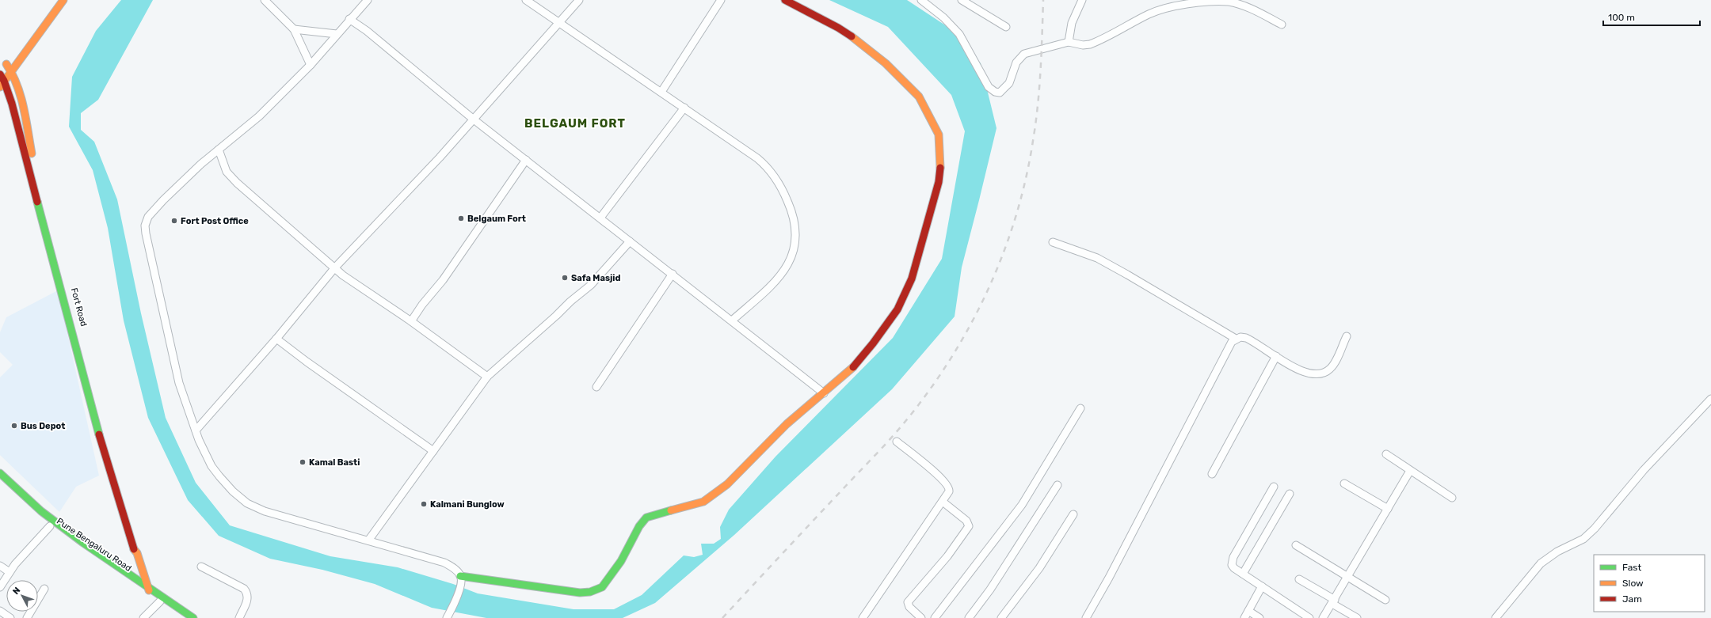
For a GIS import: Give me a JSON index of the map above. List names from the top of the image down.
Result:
{
  "streets": {
    "main road": ["Fort Road", "Pune Bengaluru Road"]
  },
  "crossings": [
    ["Fort Road", "Pune Bengaluru Road"]
  ],
  "districts": ["BELGAUM FORT"],
  "places": [
    "Belgaum Fort",
    "Fort Post Office",
    "Safa Masjid",
    "Bus Depot",
    "Kamal Basti",
    "Kalmani Bunglow"
  ],
  "legend": ["Fast", "Slow", "Jam"],
  "scale_bar": "100 m",
  "north": "top left"
}
